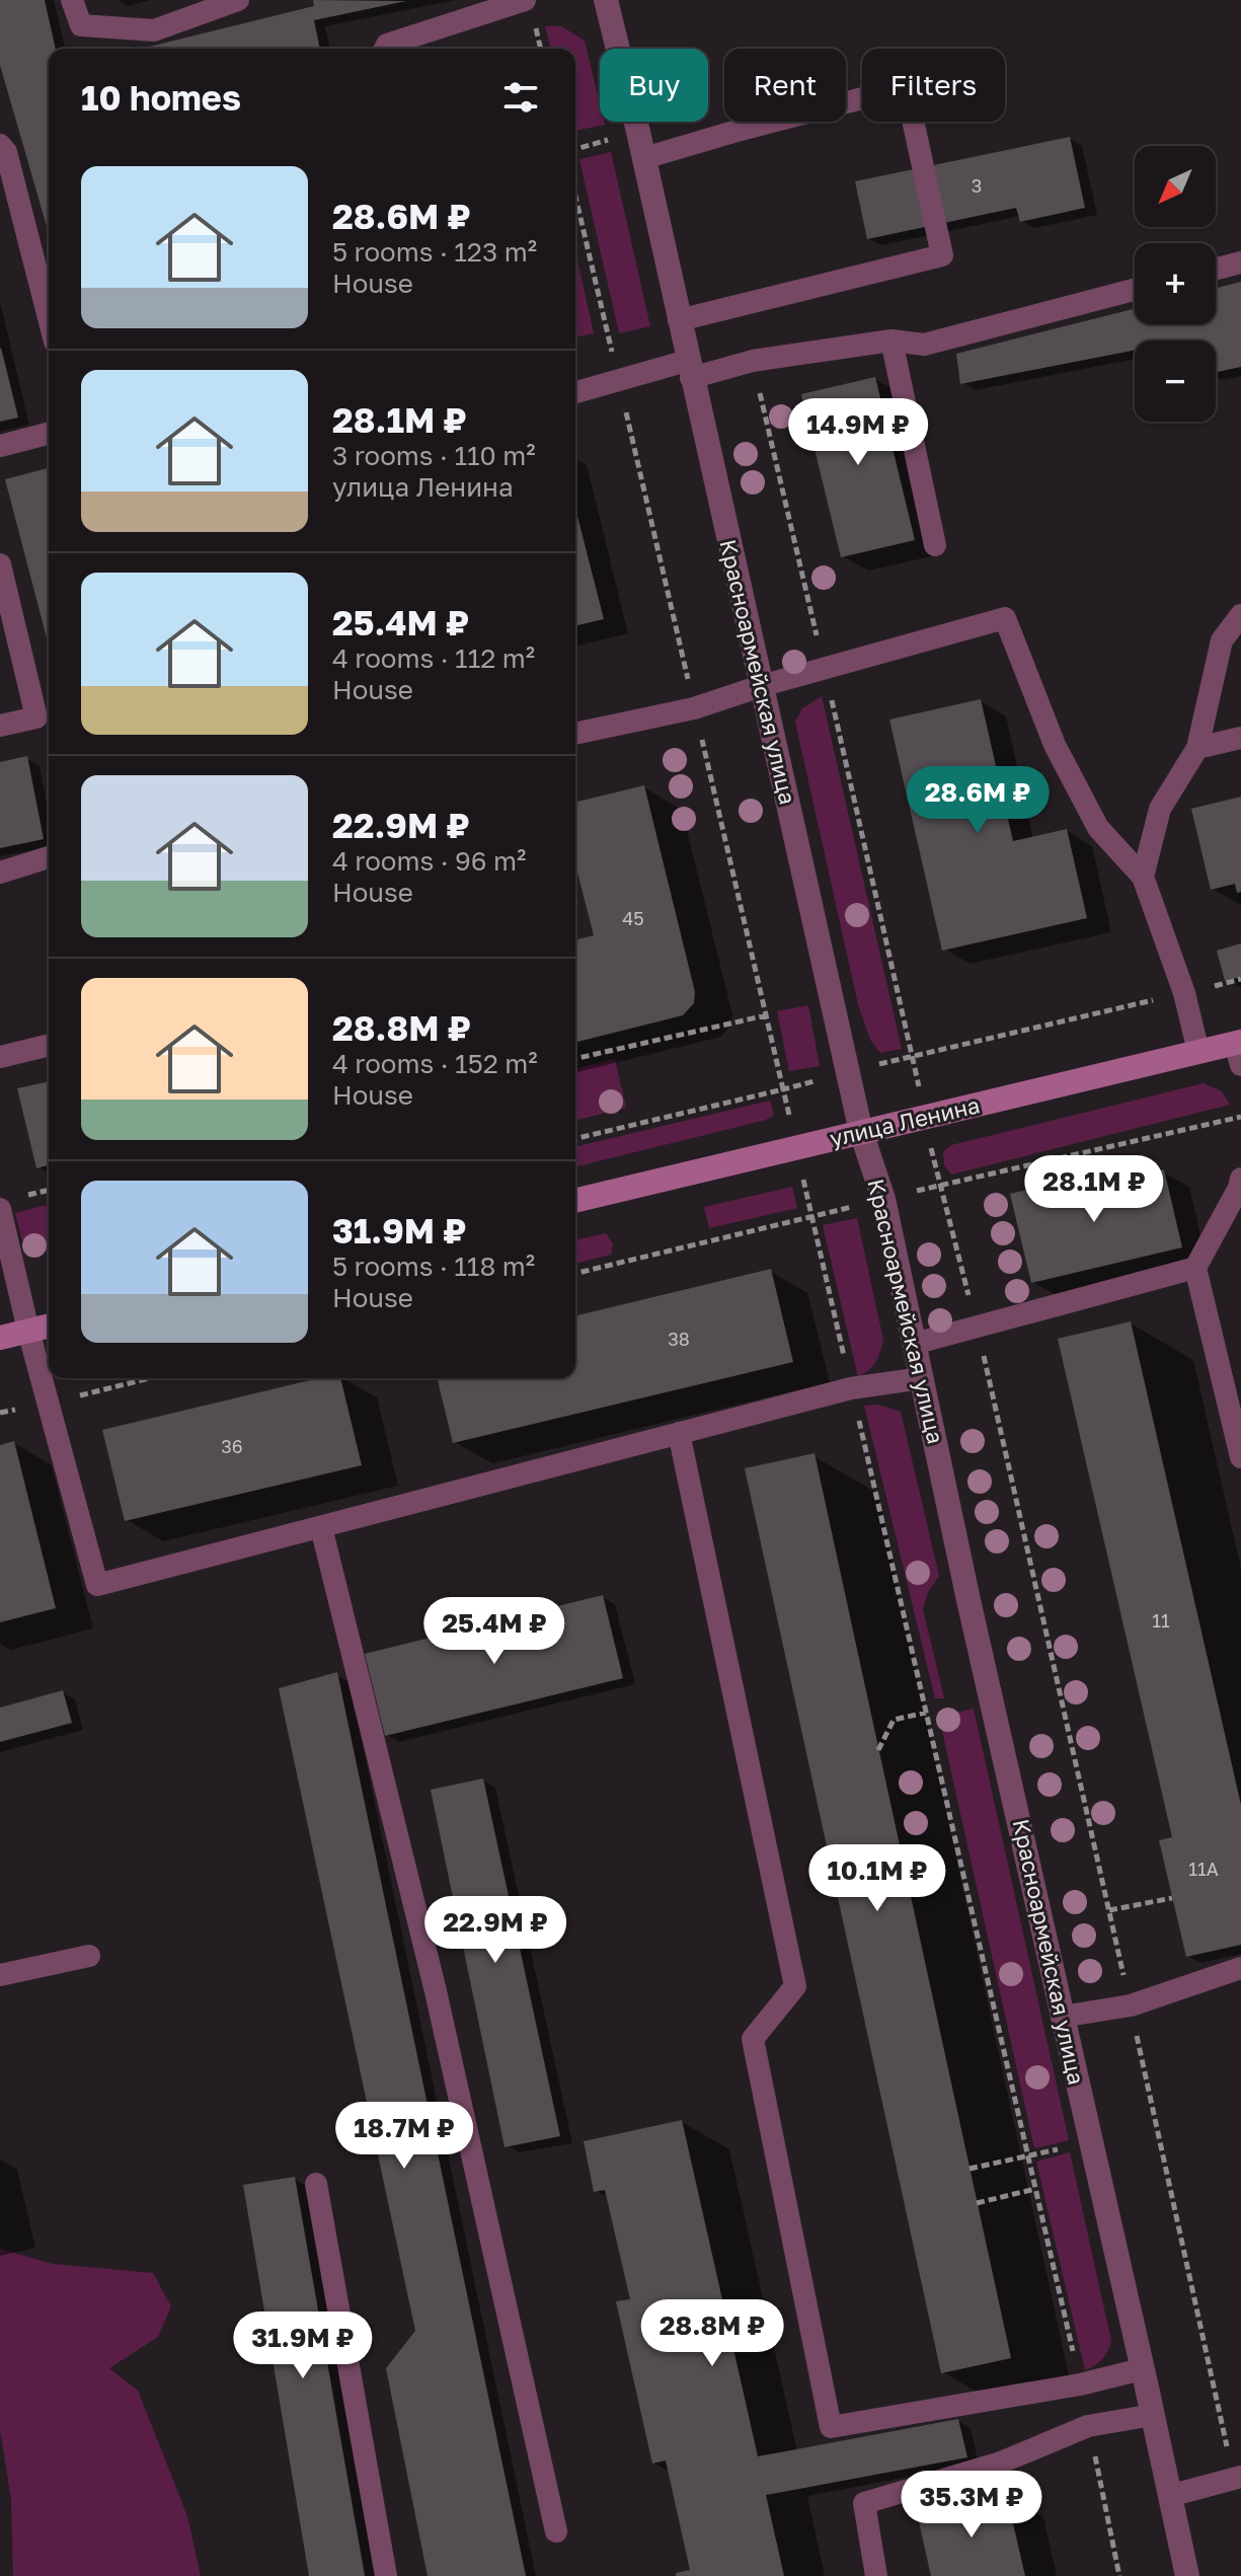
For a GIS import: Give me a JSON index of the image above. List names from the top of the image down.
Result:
{
  "streets": {
    "street": ["Красноармейская улица", "улица Ленина"]
  },
  "crossings": [
    ["Красноармейская улица", "улица Ленина"]
  ],
  "house_numbers": [
    "3",
    "45",
    "38",
    "36",
    "11",
    "11А"
  ],
  "north": "bottom left",
  "page": {
    "chip": ["Buy", "Rent", "Filters"],
    "heading": "10 homes",
    "map_buttons": ["+", "−"],
    "list": [
      {
        "name": "28.6M ₽",
        "note": "5 rooms · 123 m² · House"
      },
      {
        "name": "28.1M ₽",
        "note": "3 rooms · 110 m² · улица Ленина"
      },
      {
        "name": "25.4M ₽",
        "note": "4 rooms · 112 m² · House"
      },
      {
        "name": "22.9M ₽",
        "note": "4 rooms · 96 m² · House"
      },
      {
        "name": "28.8M ₽",
        "note": "4 rooms · 152 m² · House"
      },
      {
        "name": "31.9M ₽",
        "note": "5 rooms · 118 m² · House"
      }
    ],
    "price": [
      "14.9M ₽",
      "28.6M ₽",
      "28.1M ₽",
      "25.4M ₽",
      "10.1M ₽",
      "22.9M ₽",
      "18.7M ₽",
      "28.8M ₽",
      "31.9M ₽",
      "35.3M ₽"
    ]
  }
}
